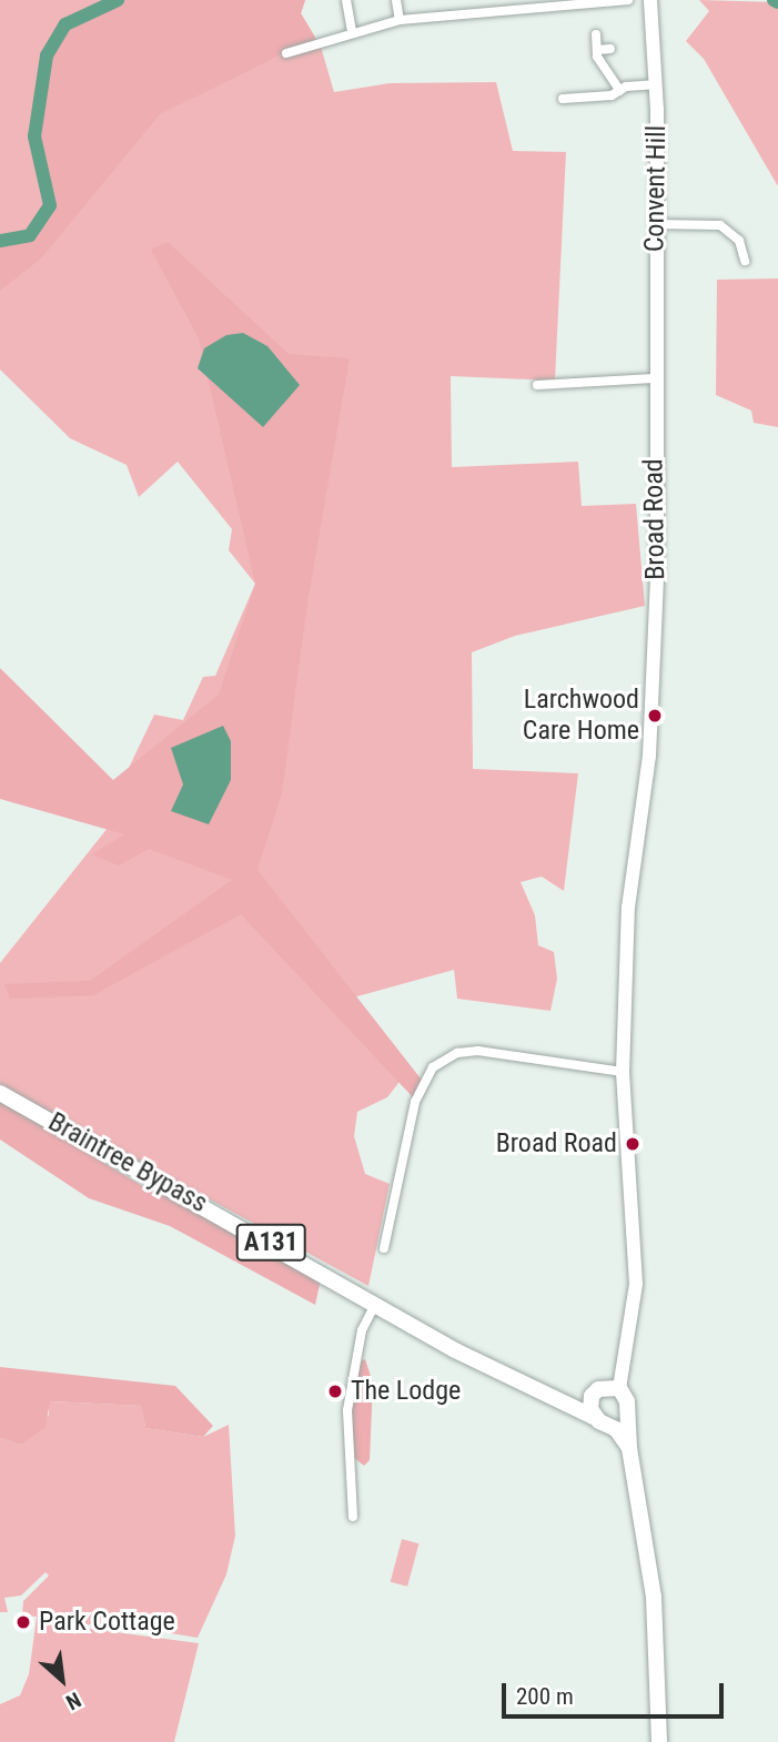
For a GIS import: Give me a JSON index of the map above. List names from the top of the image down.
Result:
{
  "streets": {
    "highway": ["Broad Road", "Braintree Bypass", "A131"],
    "main road": ["Convent Hill"]
  },
  "crossings": [
    ["Convent Hill", "Broad Road"],
    ["Broad Road", "Braintree Bypass"],
    ["Broad Road", "A131"],
    ["Braintree Bypass", "A131"]
  ],
  "places": [
    "Larchwood Care Home",
    "Broad Road",
    "The Lodge",
    "Park Cottage"
  ],
  "scale_bar": "200 m",
  "north": "bottom right"
}
